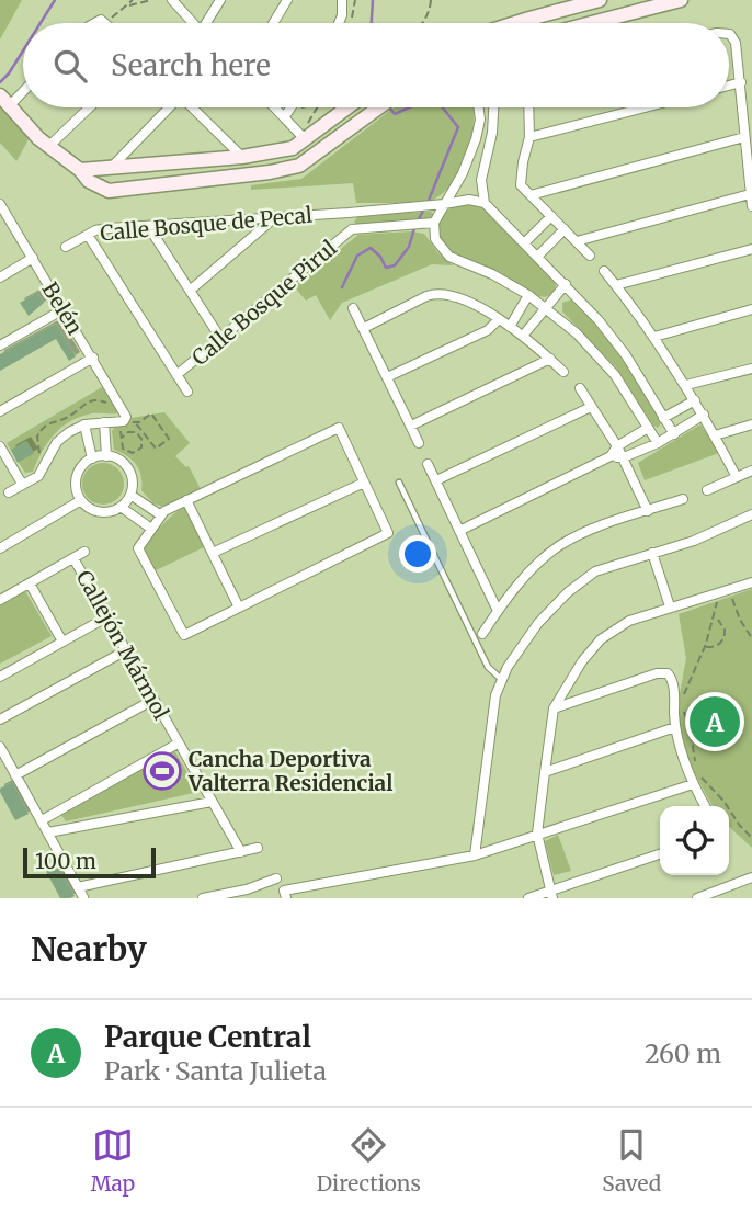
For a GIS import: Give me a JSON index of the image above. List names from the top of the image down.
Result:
{
  "streets": {
    "street": [
      "Calle Bosque de Pecal",
      "Calle Bosque Pirul",
      "Belén",
      "Callejón Mármol"
    ]
  },
  "places": {
    "sports": ["Cancha Deportiva Valterra Residencial"]
  },
  "scale_bar": "100 m",
  "page": {
    "search": "Search here",
    "pins": "A",
    "scale": "100 m",
    "heading": "Nearby",
    "list": [
      {
        "mark": "A",
        "name": "Parque Central",
        "note": "Park · Santa Julieta",
        "value": "260 m"
      }
    ],
    "nav": ["Map", "Directions", "Saved"]
  }
}
